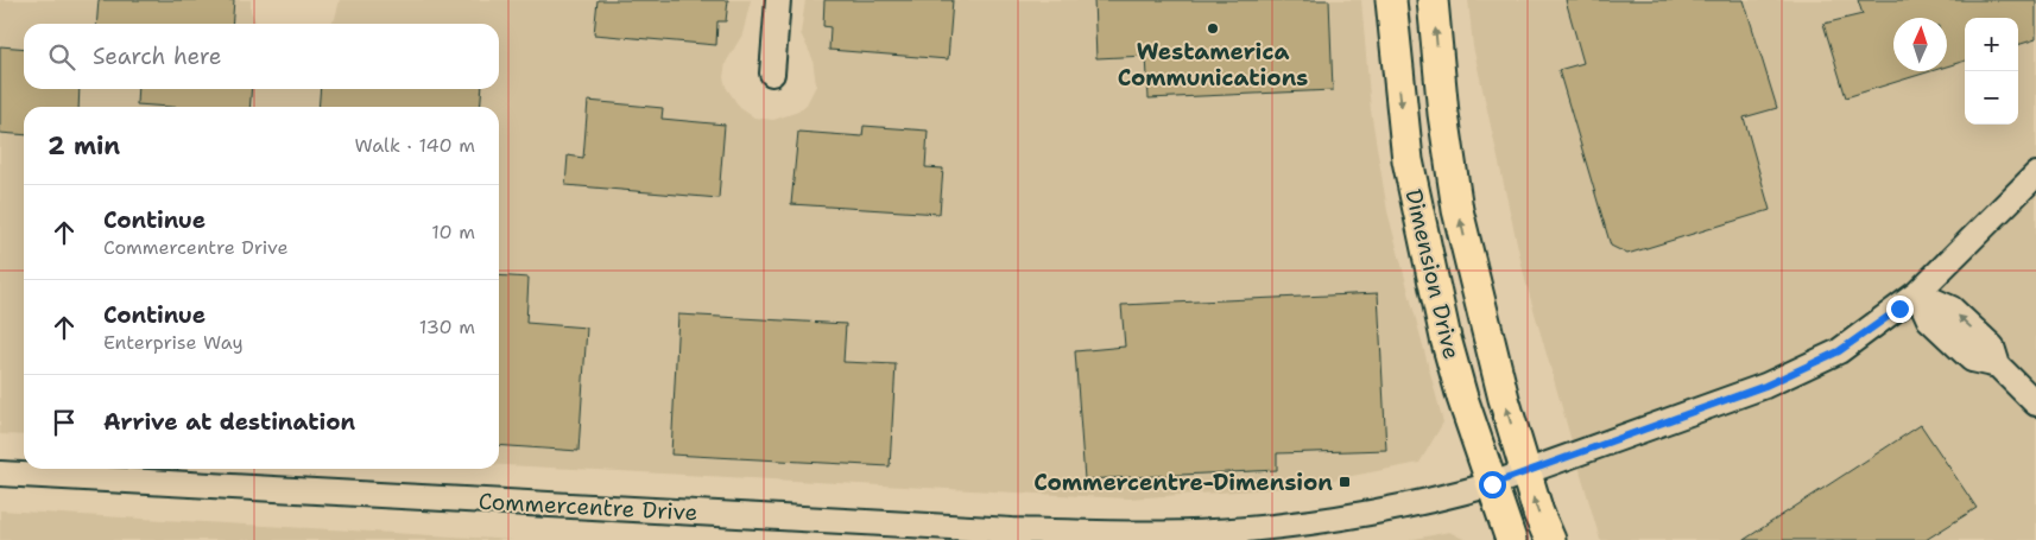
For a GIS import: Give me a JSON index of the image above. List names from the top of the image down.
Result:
{
  "streets": {
    "main road": ["Dimension Drive"],
    "street": ["Commercentre Drive"]
  },
  "crossings": [
    ["Dimension Drive", "Commercentre Drive"]
  ],
  "places": {
    "other": ["Westamerica Communications"],
    "transit": ["Commercentre-Dimension"]
  },
  "north": "top",
  "page": {
    "map_buttons": ["+", "−"],
    "search": "Search here",
    "heading": ["2 min", "Walk · 140 m"],
    "list": [
      ["Continue", "Commercentre Drive", "10 m"],
      ["Continue", "Enterprise Way", "130 m"],
      "Arrive at destination"
    ]
  }
}
